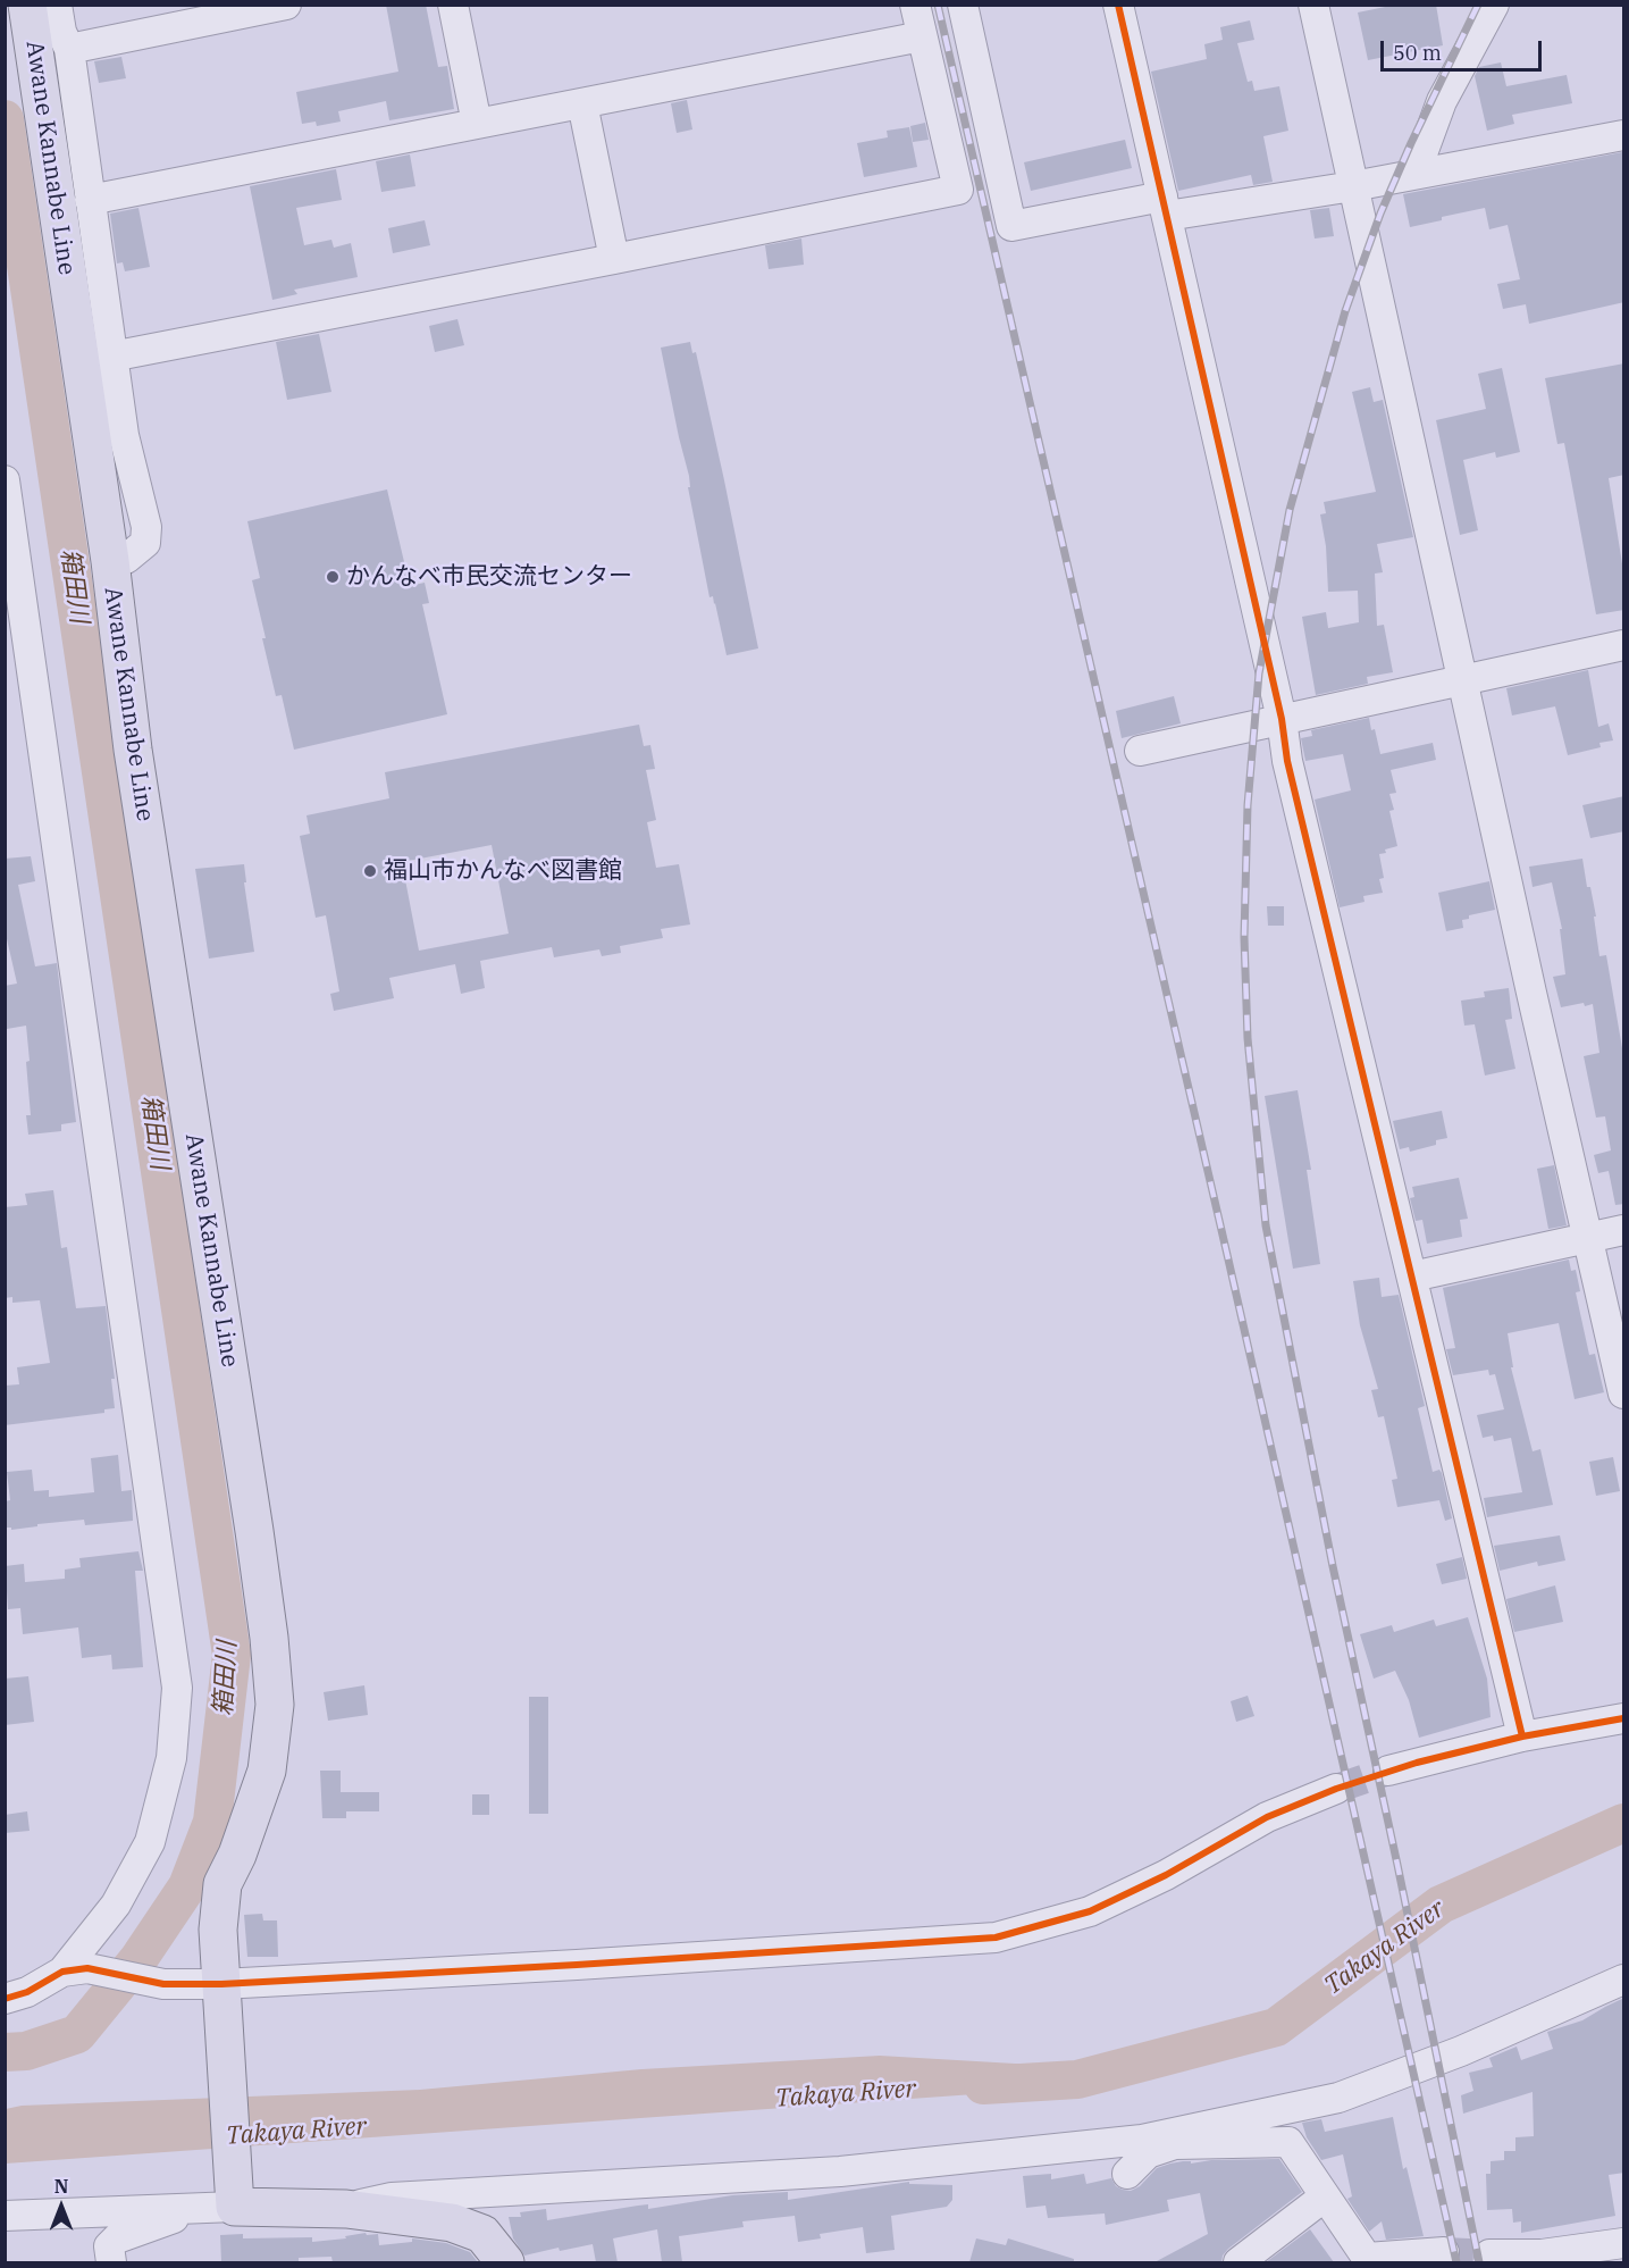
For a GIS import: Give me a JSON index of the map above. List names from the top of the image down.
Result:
{
  "streets": {
    "main road": ["Awane Kannabe Line"]
  },
  "water": ["箱田川", "Takaya River"],
  "places": ["かんなべ市民交流センター", "福山市かんなべ図書館"],
  "scale_bar": "50 m",
  "north": "top"
}
